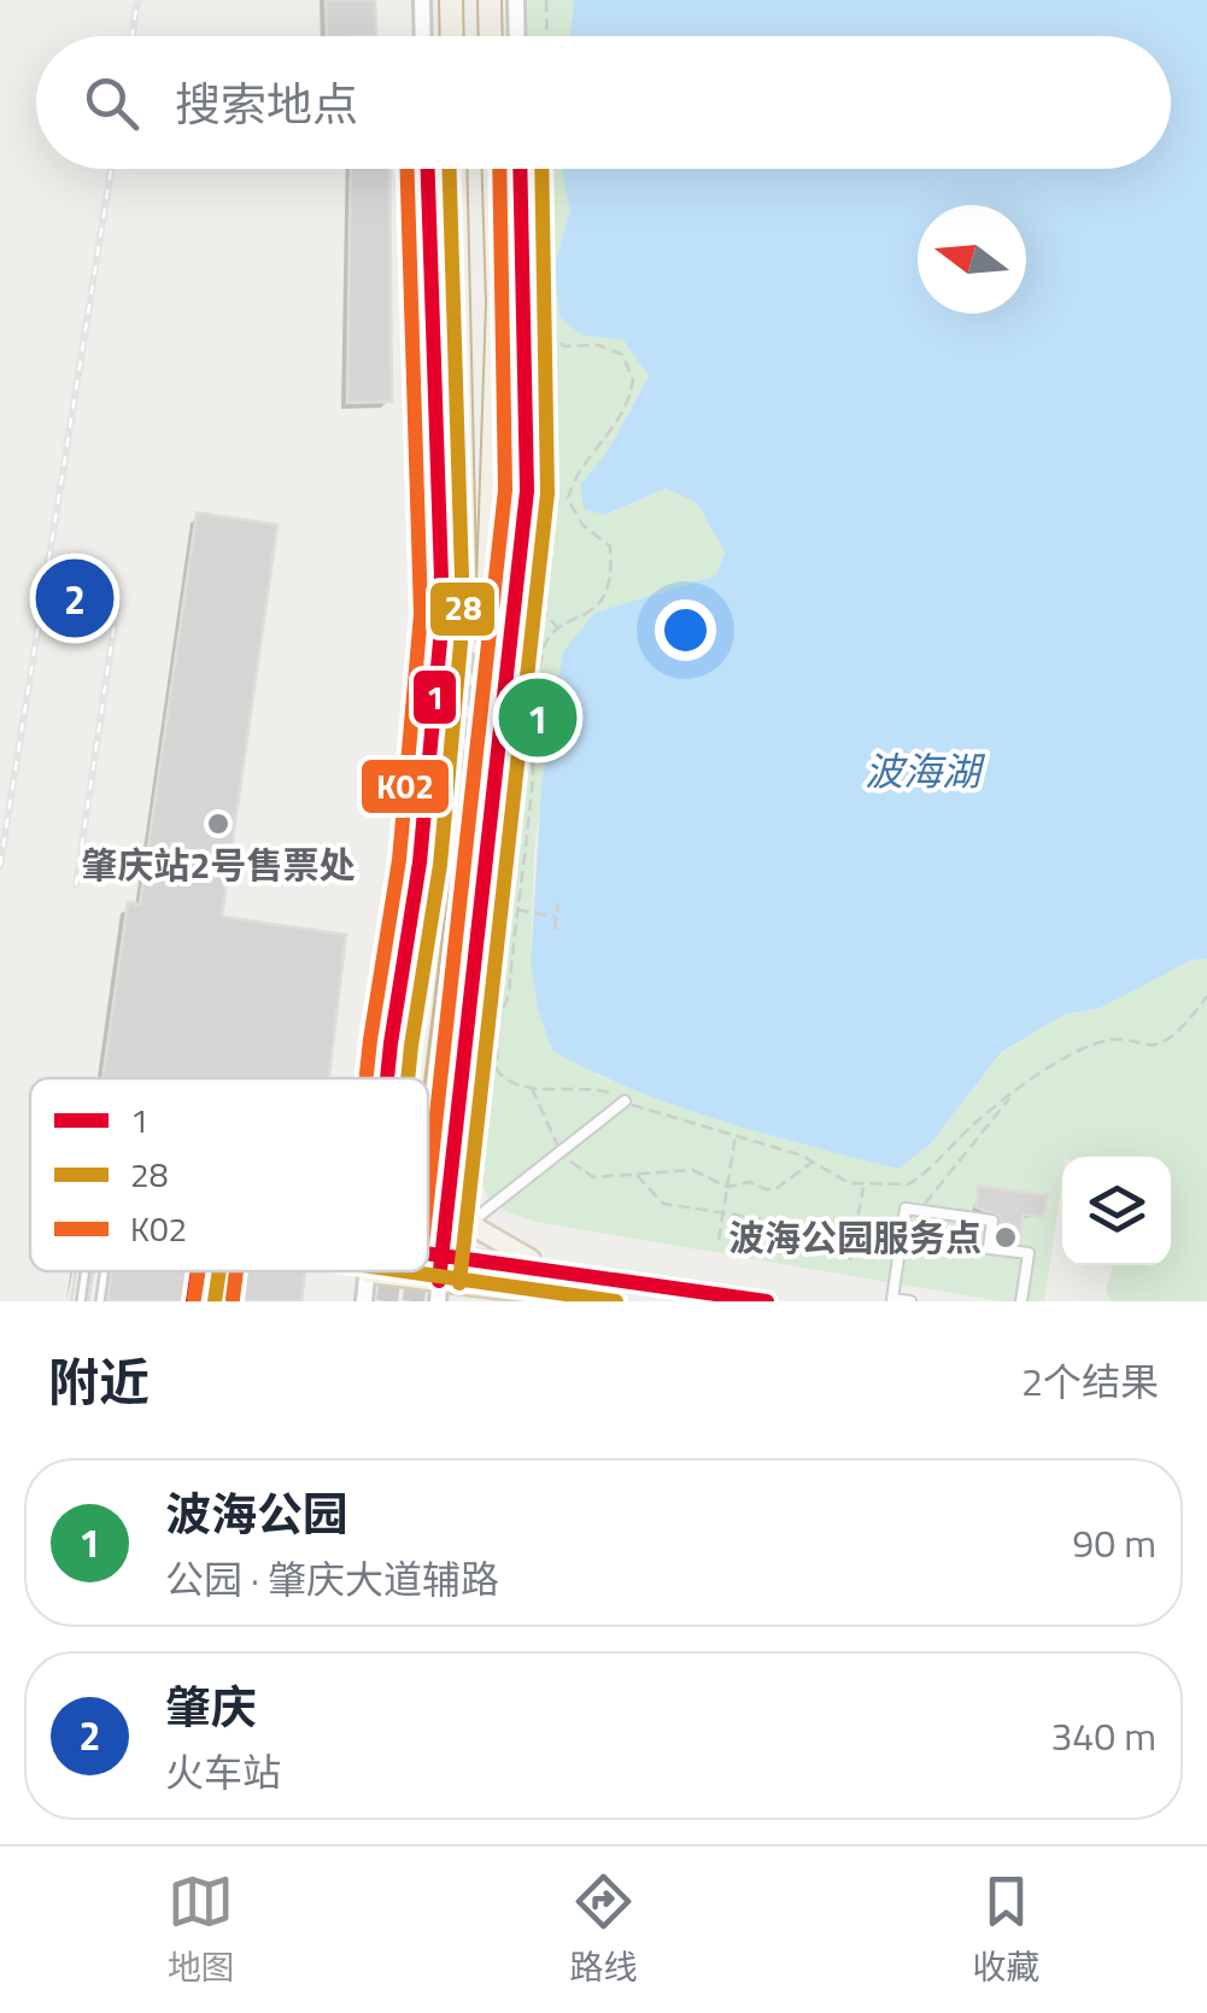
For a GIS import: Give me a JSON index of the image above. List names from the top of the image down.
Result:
{
  "water": ["波海湖"],
  "places": ["肇庆站2号售票处", "波海公园服务点"],
  "lines": ["transit line 1", "transit line 28", "transit line K02"],
  "legend": ["1", "28", "K02"],
  "north": "left",
  "page": {
    "search": "搜索地点",
    "pins": ["2", "1"],
    "heading": ["附近", "2个结果"],
    "list": [
      {
        "mark": "1",
        "name": "波海公园",
        "note": "公园 · 肇庆大道辅路",
        "value": "90 m"
      },
      {
        "mark": "2",
        "name": "肇庆",
        "note": "火车站",
        "value": "340 m"
      }
    ],
    "nav": ["地图", "路线", "收藏"]
  }
}
